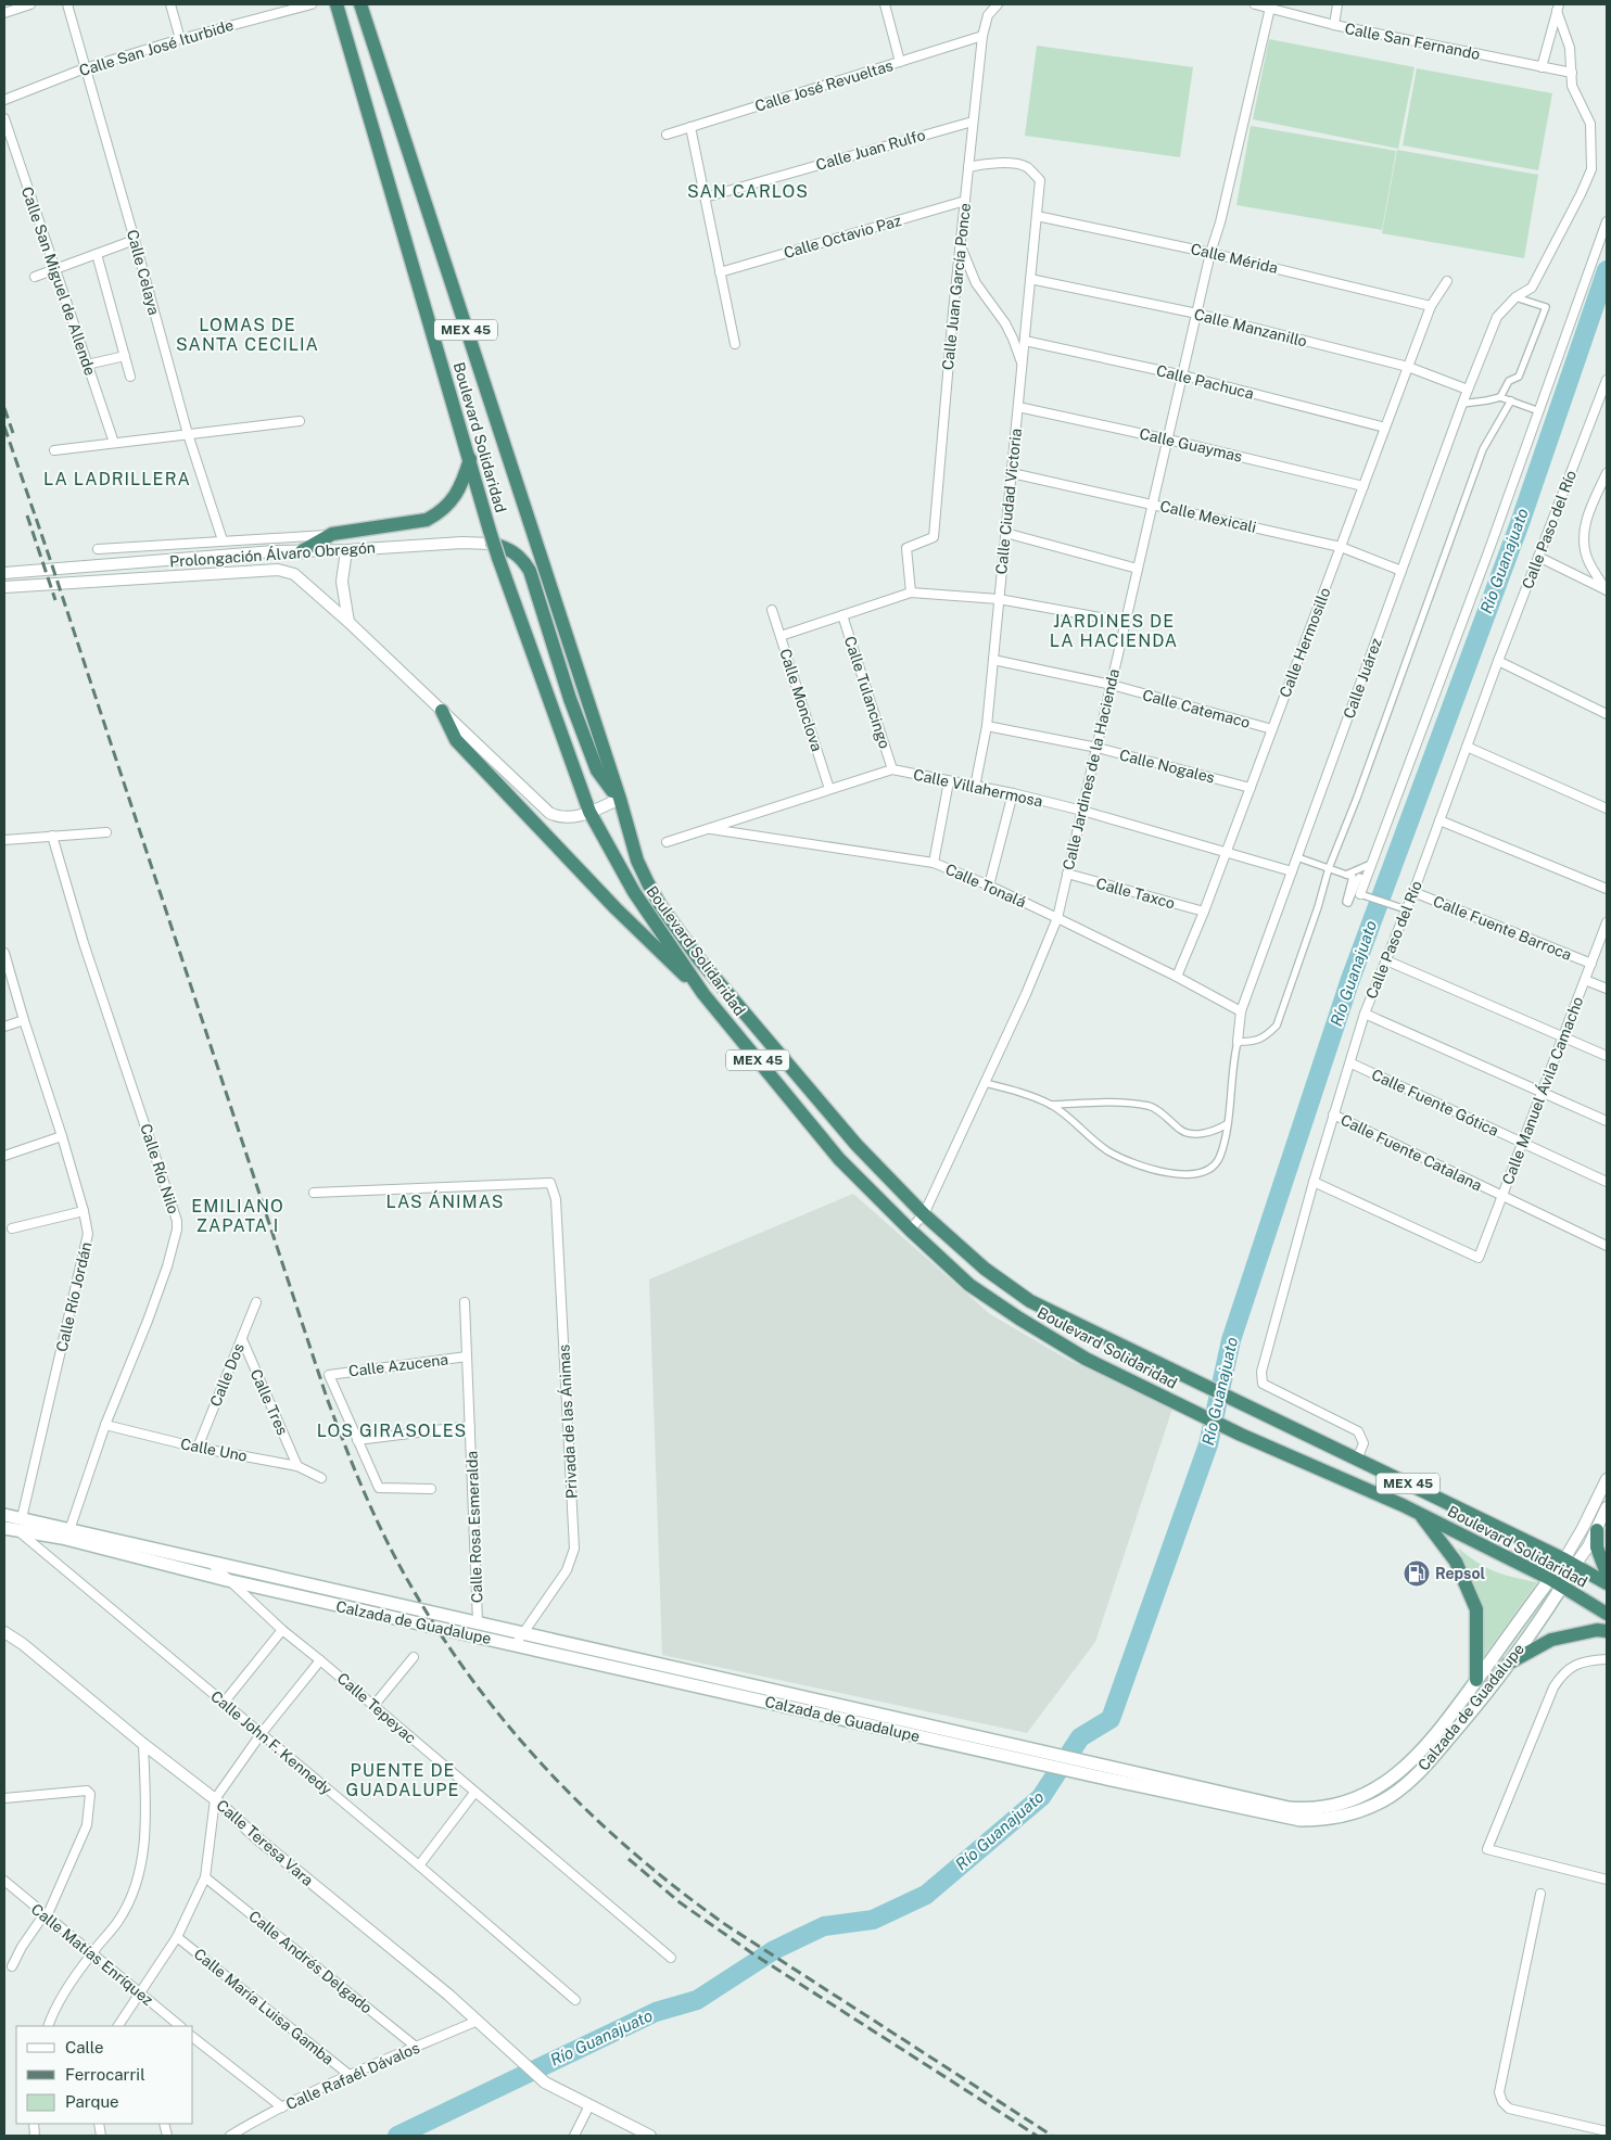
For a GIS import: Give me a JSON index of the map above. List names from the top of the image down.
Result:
{
  "streets": {
    "highway": ["MEX 45", "Boulevard Solidaridad"],
    "main road": ["Calzada de Guadalupe"],
    "street": [
      "Calle San Fernando",
      "Calle San José Iturbide",
      "Calle José Revueltas",
      "Calle Juan Rulfo",
      "Calle Octavio Paz",
      "Calle Mérida",
      "Calle Celaya",
      "Calle San Miguel de Allende",
      "Calle Juan García Ponce",
      "Calle Manzanillo",
      "Calle Pachuca",
      "Calle Guaymas",
      "Calle Ciudad Victoria",
      "Calle Mexicali",
      "Calle Paso del Río",
      "Prolongación Álvaro Obregón",
      "Calle Hermosillo",
      "Calle Juárez",
      "Calle Tulancingo",
      "Calle Monclova",
      "Calle Catemaco",
      "Calle Nogales",
      "Calle Jardines de la Hacienda",
      "Calle Villahermosa",
      "Calle Tonalá",
      "Calle Taxco",
      "Calle Fuente Barroca",
      "Calle Manuel Ávila Camacho",
      "Calle Fuente Gótica",
      "Calle Fuente Catalana",
      "Calle Río Nilo",
      "Calle Río Jordán",
      "Calle Azucena",
      "Calle Dos",
      "Calle Tres",
      "Privada de las Ánimas",
      "Calle Uno",
      "Calle Rosa Esmeralda",
      "Calle Tepeyac",
      "Calle John F. Kennedy",
      "Calle Teresa Vara",
      "Calle Matías Enríquez",
      "Calle Andrés Delgado",
      "Calle María Luisa Gamba",
      "Calle Rafaél Dávalos"
    ]
  },
  "crossings": [
    ["Calle San Fernando", "Calle Jardines de la Hacienda"],
    ["Calle San José Iturbide", "Calle Celaya"],
    ["Calle José Revueltas", "Calle Juan García Ponce"],
    ["Calle Juan Rulfo", "Calle Juan García Ponce"],
    ["Calle Octavio Paz", "Calle Juan García Ponce"],
    ["Calle Mérida", "Calle Ciudad Victoria"],
    ["Calle Mérida", "Calle Hermosillo"],
    ["Calle Mérida", "Calle Jardines de la Hacienda"],
    ["Calle Juan García Ponce", "Calle Ciudad Victoria"],
    ["Calle Manzanillo", "Calle Ciudad Victoria"],
    ["Calle Manzanillo", "Calle Hermosillo"],
    ["Calle Manzanillo", "Calle Juárez"],
    ["Calle Manzanillo", "Calle Jardines de la Hacienda"],
    ["Calle Pachuca", "Calle Ciudad Victoria"],
    ["Calle Pachuca", "Calle Hermosillo"],
    ["Calle Pachuca", "Calle Jardines de la Hacienda"],
    ["Boulevard Solidaridad", "Calle Paso del Río"],
    ["Boulevard Solidaridad", "Prolongación Álvaro Obregón"],
    ["Boulevard Solidaridad", "Calle Jardines de la Hacienda"],
    ["Boulevard Solidaridad", "Calzada de Guadalupe"],
    ["Calle Guaymas", "Calle Ciudad Victoria"],
    ["Calle Guaymas", "Calle Hermosillo"],
    ["Calle Guaymas", "Calle Jardines de la Hacienda"],
    ["Calle Ciudad Victoria", "Calle Mexicali"],
    ["Calle Ciudad Victoria", "Calle Catemaco"],
    ["Calle Ciudad Victoria", "Calle Nogales"],
    ["Calle Ciudad Victoria", "Calle Villahermosa"],
    ["Calle Mexicali", "Calle Hermosillo"],
    ["Calle Mexicali", "Calle Juárez"],
    ["Calle Mexicali", "Calle Jardines de la Hacienda"],
    ["Calle Paso del Río", "Calle Fuente Barroca"],
    ["Calle Paso del Río", "Calle Manuel Ávila Camacho"],
    ["Calle Paso del Río", "Calle Fuente Gótica"],
    ["Calle Paso del Río", "Calle Fuente Catalana"],
    ["Calle Hermosillo", "Calle Catemaco"],
    ["Calle Hermosillo", "Calle Nogales"],
    ["Calle Hermosillo", "Calle Villahermosa"],
    ["Calle Hermosillo", "Calle Tonalá"],
    ["Calle Hermosillo", "Calle Taxco"],
    ["Calle Juárez", "Calle Villahermosa"],
    ["Calle Juárez", "Calle Tonalá"],
    ["Calle Tulancingo", "Calle Villahermosa"],
    ["Calle Monclova", "Calle Villahermosa"],
    ["Calle Catemaco", "Calle Jardines de la Hacienda"],
    ["Calle Nogales", "Calle Jardines de la Hacienda"],
    ["Calle Jardines de la Hacienda", "Calle Villahermosa"],
    ["Calle Jardines de la Hacienda", "Calle Tonalá"],
    ["Calle Jardines de la Hacienda", "Calle Taxco"],
    ["Calle Villahermosa", "Calle Tonalá"],
    ["Calle Fuente Barroca", "Calle Manuel Ávila Camacho"],
    ["Calle Manuel Ávila Camacho", "Calle Fuente Gótica"],
    ["Calle Manuel Ávila Camacho", "Calle Fuente Catalana"],
    ["Calle Río Nilo", "Calle Uno"],
    ["Calle Río Nilo", "Calzada de Guadalupe"],
    ["Calle Río Jordán", "Calzada de Guadalupe"],
    ["Calle Río Jordán", "Calle John F. Kennedy"],
    ["Calle Azucena", "Calle Rosa Esmeralda"],
    ["Calle Dos", "Calle Tres"],
    ["Calle Dos", "Calle Uno"],
    ["Calle Tres", "Calle Uno"],
    ["Privada de las Ánimas", "Calzada de Guadalupe"],
    ["Calle Rosa Esmeralda", "Calzada de Guadalupe"],
    ["Calzada de Guadalupe", "Calle Tepeyac"],
    ["Calzada de Guadalupe", "Calle John F. Kennedy"],
    ["Calle Teresa Vara", "Calle Rafaél Dávalos"],
    ["Calle Andrés Delgado", "Calle Rafaél Dávalos"],
    ["Calle María Luisa Gamba", "Calle Rafaél Dávalos"]
  ],
  "districts": [
    "SAN CARLOS",
    "LOMAS DE SANTA CECILIA",
    "LA LADRILLERA",
    "JARDINES DE LA HACIENDA",
    "LAS ÁNIMAS",
    "EMILIANO ZAPATA I",
    "LOS GIRASOLES",
    "PUENTE DE GUADALUPE"
  ],
  "water": ["Río Guanajuato"],
  "places": {
    "fuel station": ["Repsol"]
  },
  "legend": ["Calle", "Ferrocarril", "Parque"]
}
